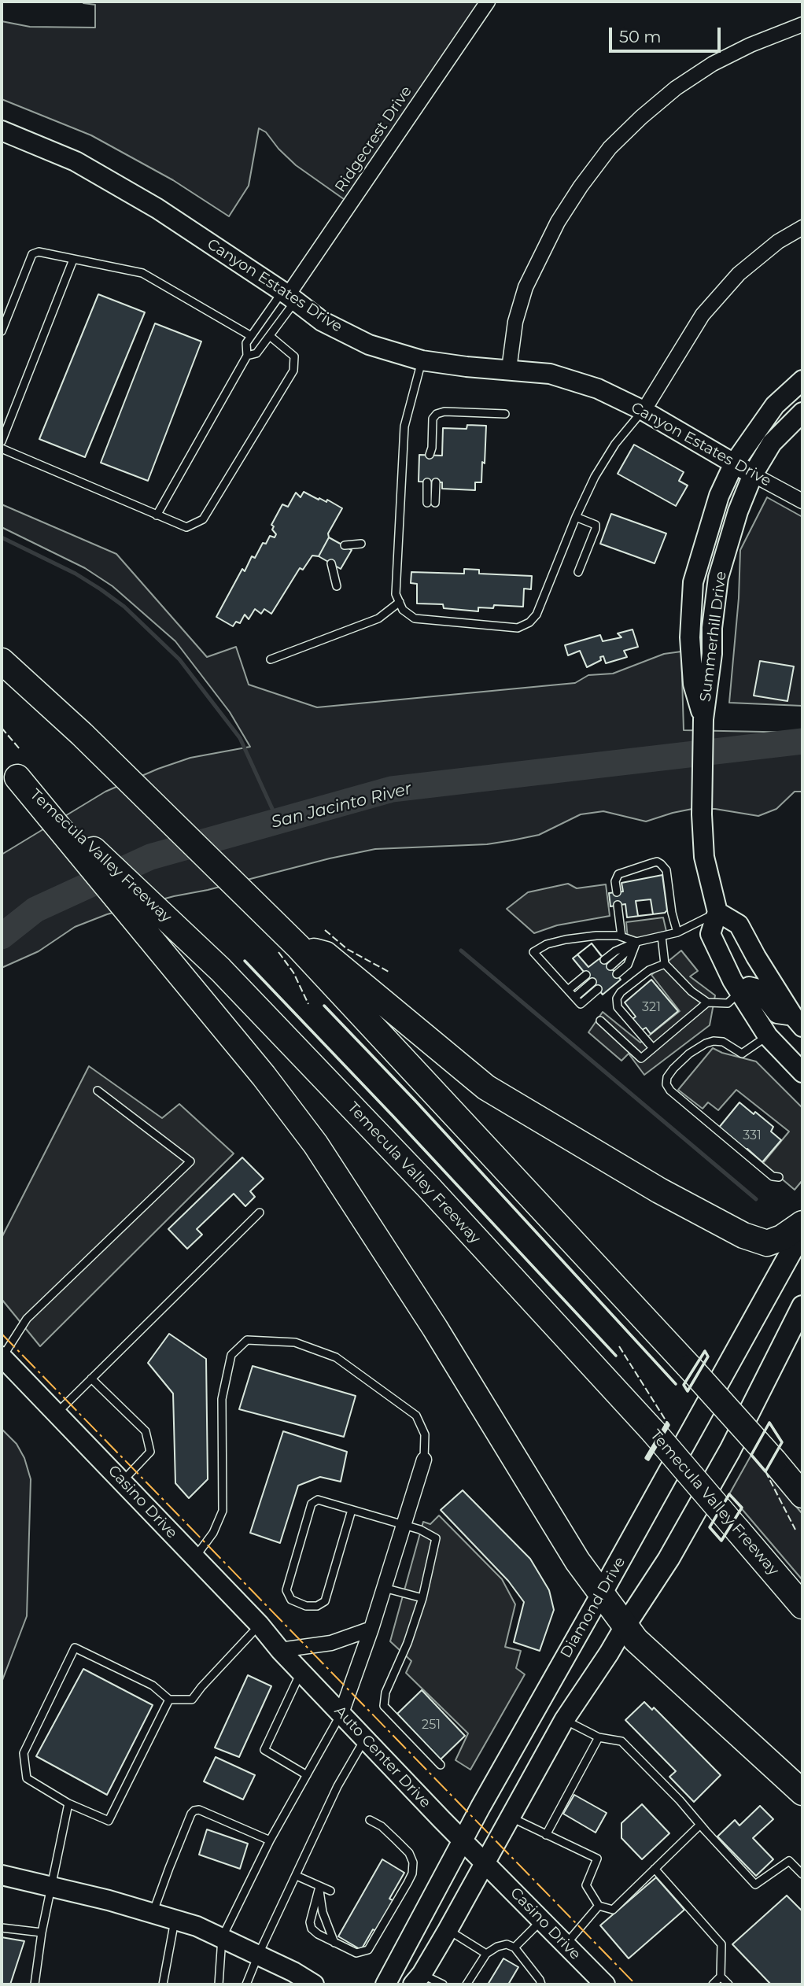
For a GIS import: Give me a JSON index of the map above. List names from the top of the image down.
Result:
{
  "streets": {
    "highway": ["Temecula Valley Freeway"],
    "main road": [
      "Canyon Estates Drive",
      "Summerhill Drive",
      "Casino Drive",
      "Diamond Drive",
      "Auto Center Drive"
    ],
    "street": ["Ridgecrest Drive"]
  },
  "crossings": [
    ["Ridgecrest Drive", "Canyon Estates Drive"],
    ["Canyon Estates Drive", "Summerhill Drive"],
    ["Casino Drive", "Auto Center Drive"],
    ["Diamond Drive", "Auto Center Drive"]
  ],
  "water": ["San Jacinto River"],
  "house_numbers": ["321", "331", "251"],
  "scale_bar": "50 m"
}
